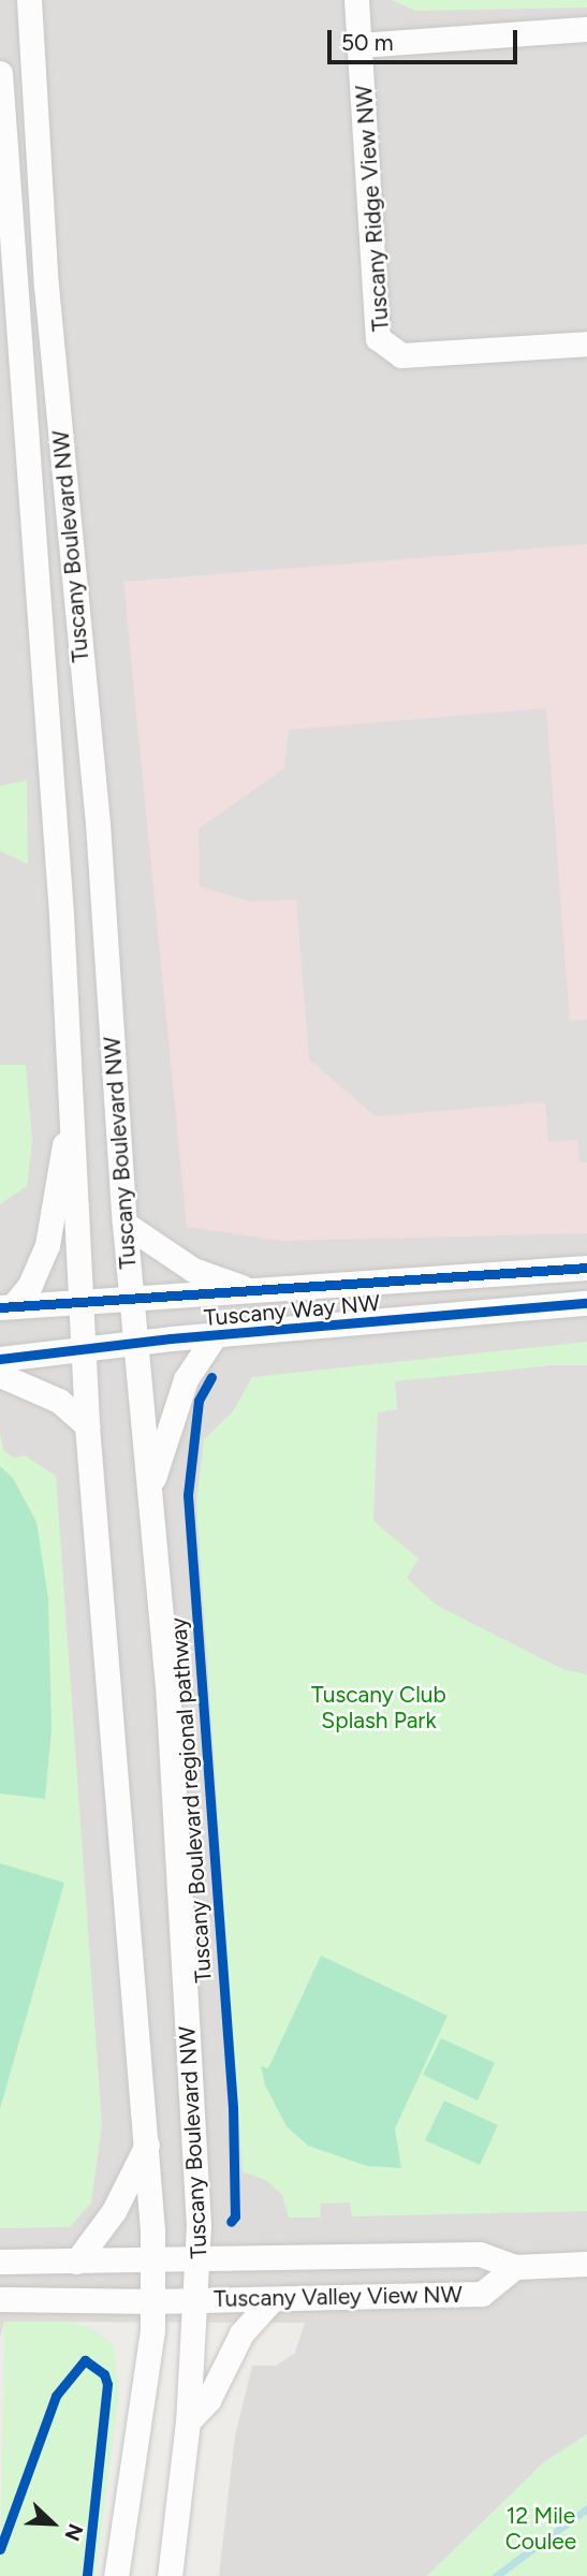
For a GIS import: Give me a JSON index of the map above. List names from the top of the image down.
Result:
{
  "streets": {
    "street": [
      "Tuscany Ridge View NW",
      "Tuscany Boulevard NW",
      "Tuscany Way NW",
      "Tuscany Valley View NW"
    ],
    "cycle path": ["Tuscany Boulevard regional pathway"]
  },
  "crossings": [
    ["Tuscany Boulevard NW", "Tuscany Way NW"],
    ["Tuscany Boulevard NW", "Tuscany Valley View NW"]
  ],
  "parks": ["Tuscany Club Splash Park", "12 Mile Coulee"],
  "scale_bar": "50 m",
  "north": "bottom right"
}
